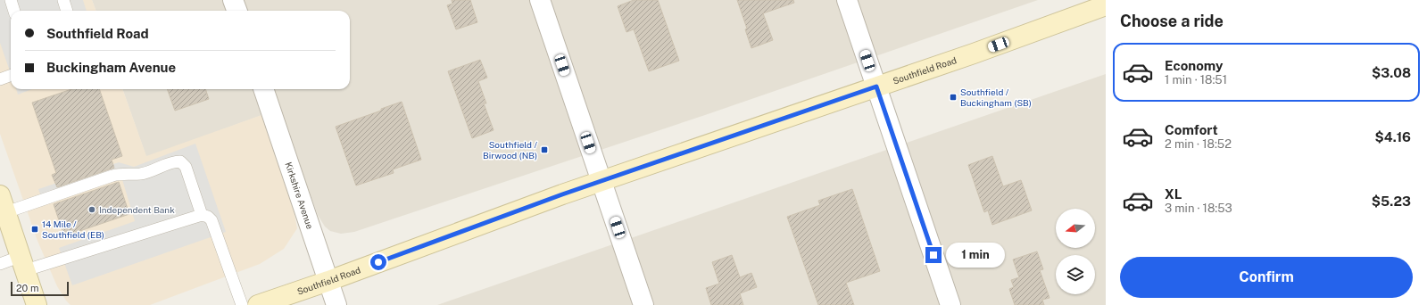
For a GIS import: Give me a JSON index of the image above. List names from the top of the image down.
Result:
{
  "streets": {
    "main road": ["Southfield Road"],
    "street": ["Kirkshire Avenue"]
  },
  "crossings": [
    ["Southfield Road", "Kirkshire Avenue"]
  ],
  "places": {
    "transit": ["Southfield / Buckingham (SB)", "Southfield / Birwood (NB)", "14 Mile / Southfield (EB)"],
    "other": ["Independent Bank"]
  },
  "scale_bar": "20 m",
  "north": "left",
  "page": {
    "heading": "Choose a ride",
    "banner": ["Southfield Road", "Buckingham Avenue"],
    "list": [
      {
        "name": "Economy",
        "note": "1 min · 18:51",
        "value": "$3.08"
      },
      {
        "name": "Comfort",
        "note": "2 min · 18:52",
        "value": "$4.16"
      },
      {
        "name": "XL",
        "note": "3 min · 18:53",
        "value": "$5.23"
      }
    ],
    "bubble": "1 min",
    "buttons": "Confirm",
    "scale": "20 m"
  }
}
